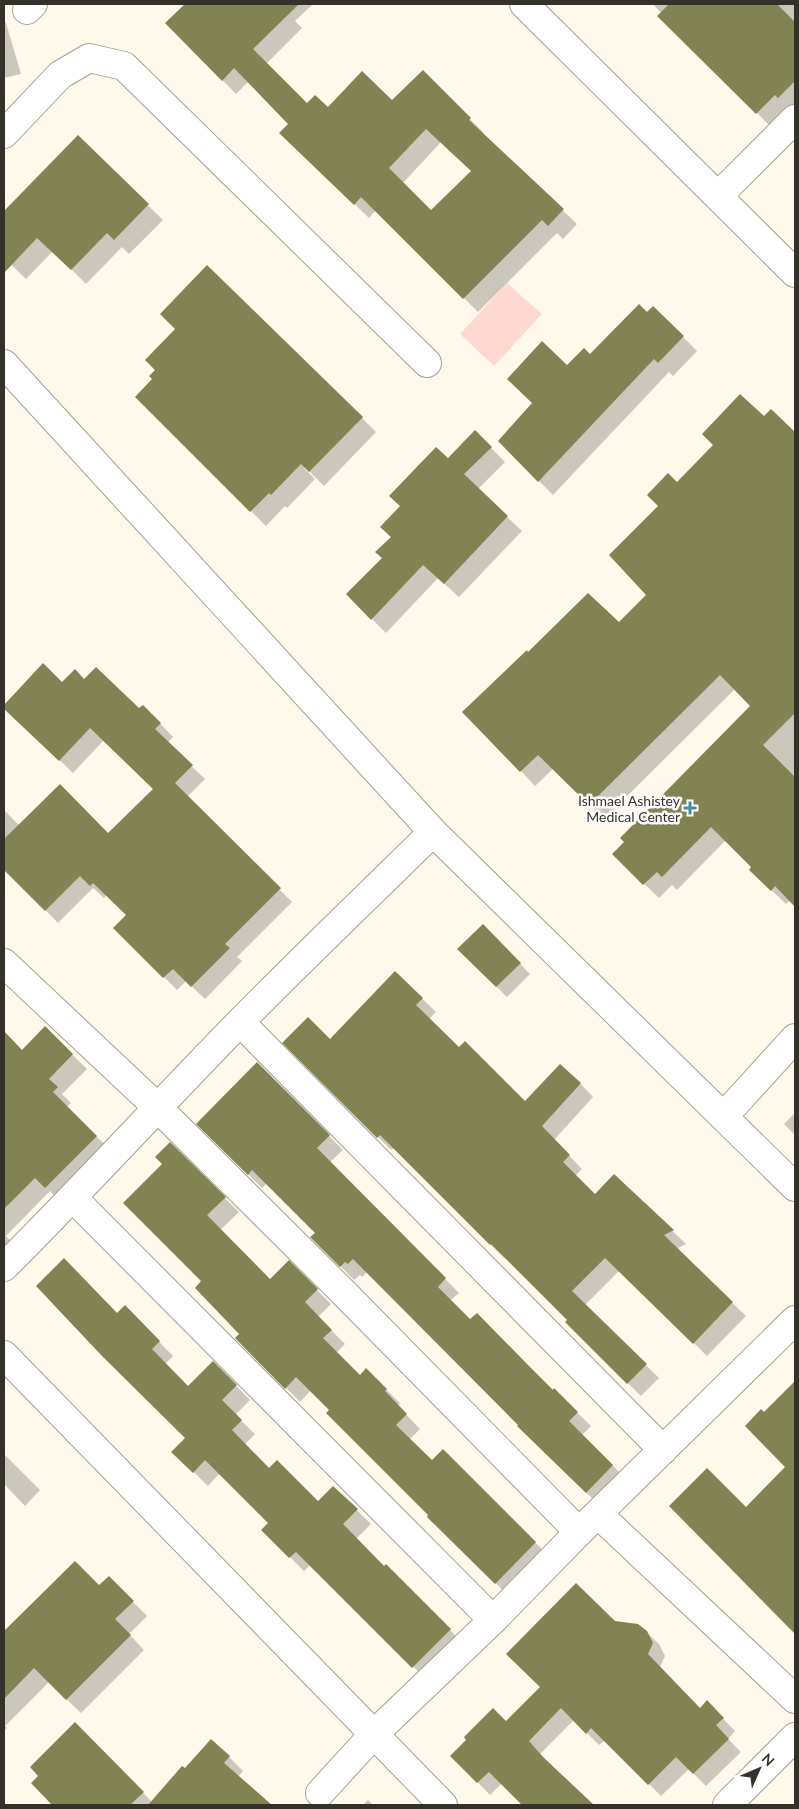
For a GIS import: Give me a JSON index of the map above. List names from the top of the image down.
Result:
{
  "places": {
    "health": ["Ishmael Ashistey Medical Center"]
  },
  "north": "top right"
}
